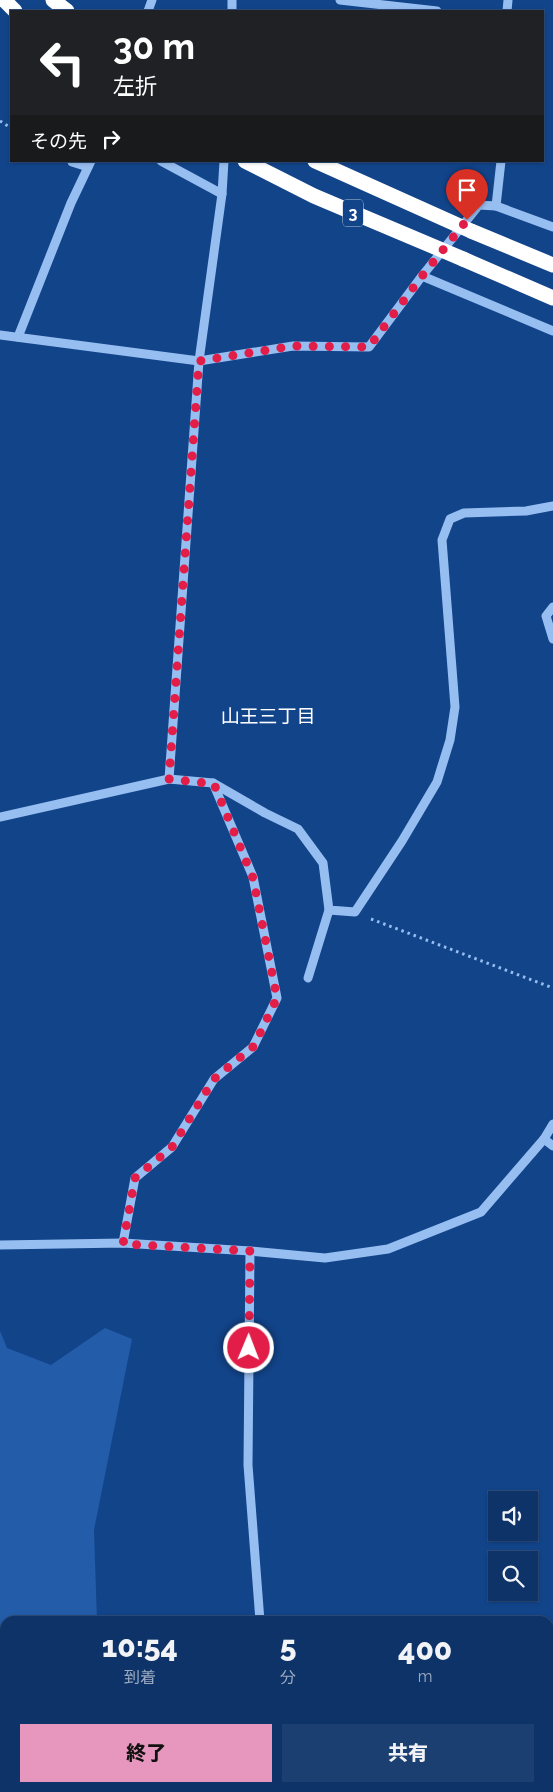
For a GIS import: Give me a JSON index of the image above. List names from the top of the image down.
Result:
{
  "streets": {
    "highway": ["3"]
  },
  "districts": ["山王三丁目"],
  "page": {
    "turn": ["30 m", "左折"],
    "then": "その先",
    "eta": [
      "10:54",
      "到着",
      "5",
      "分",
      "400",
      "m"
    ],
    "buttons": ["終了", "共有"]
  }
}
